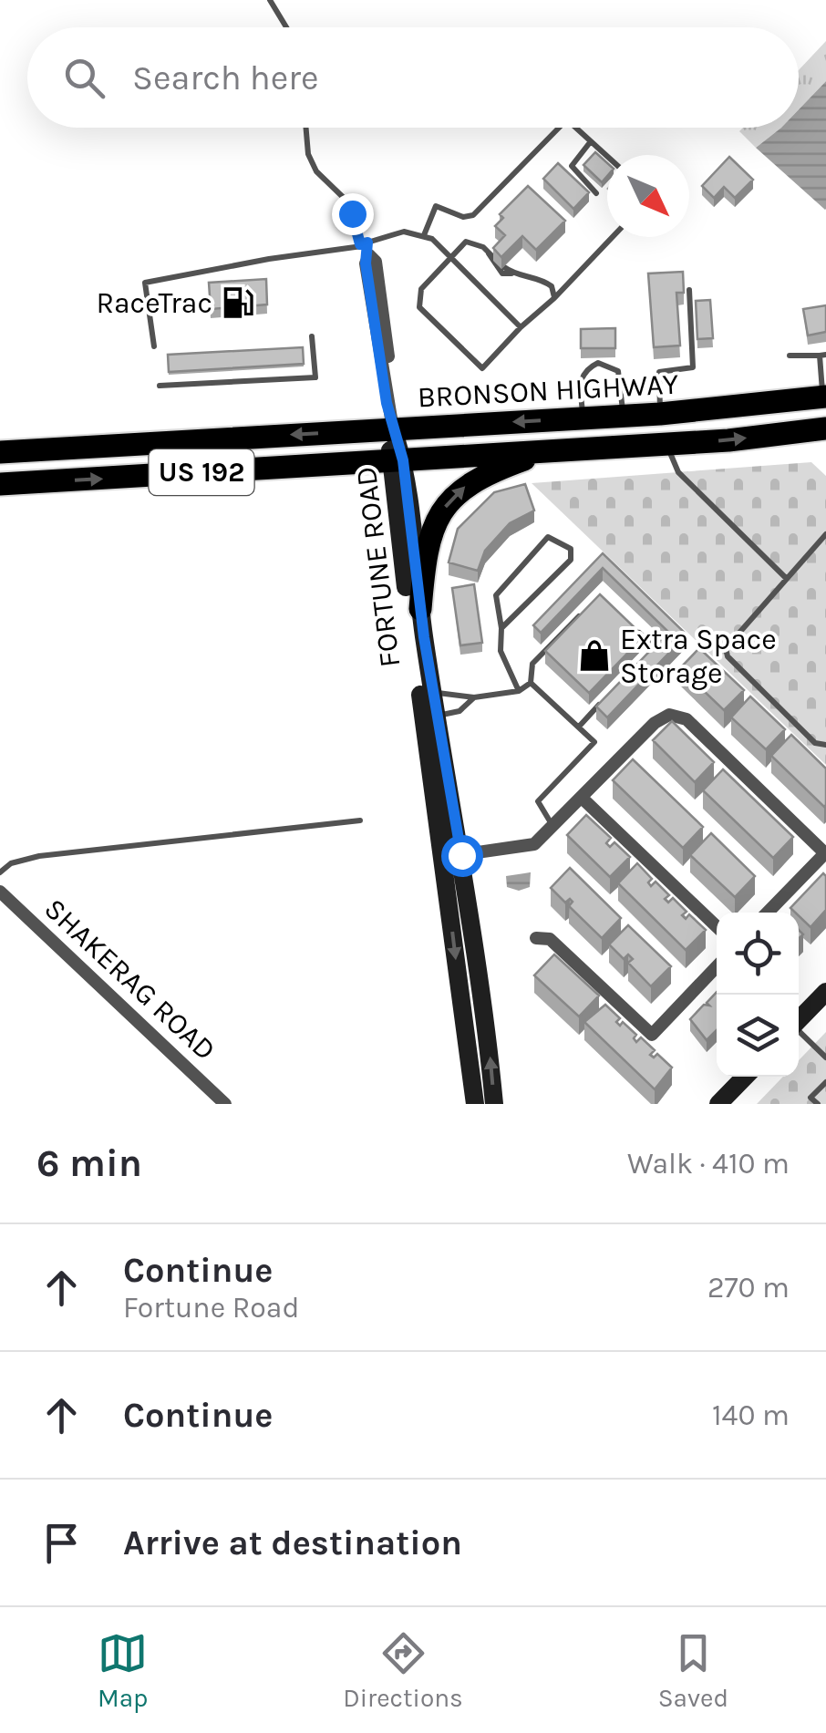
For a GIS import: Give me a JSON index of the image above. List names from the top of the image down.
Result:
{
  "streets": {
    "highway": ["BRONSON HIGHWAY", "US 192"],
    "main road": ["FORTUNE ROAD"],
    "street": ["SHAKERAG ROAD"]
  },
  "crossings": [
    ["BRONSON HIGHWAY", "FORTUNE ROAD"]
  ],
  "places": {
    "fuel station": ["RaceTrac"],
    "shop": ["Extra Space Storage"]
  },
  "north": "bottom right",
  "page": {
    "search": "Search here",
    "heading": ["6 min", "Walk · 410 m"],
    "list": [
      ["Continue", "Fortune Road", "270 m"],
      ["Continue", "140 m"],
      "Arrive at destination"
    ],
    "nav": ["Map", "Directions", "Saved"]
  }
}
